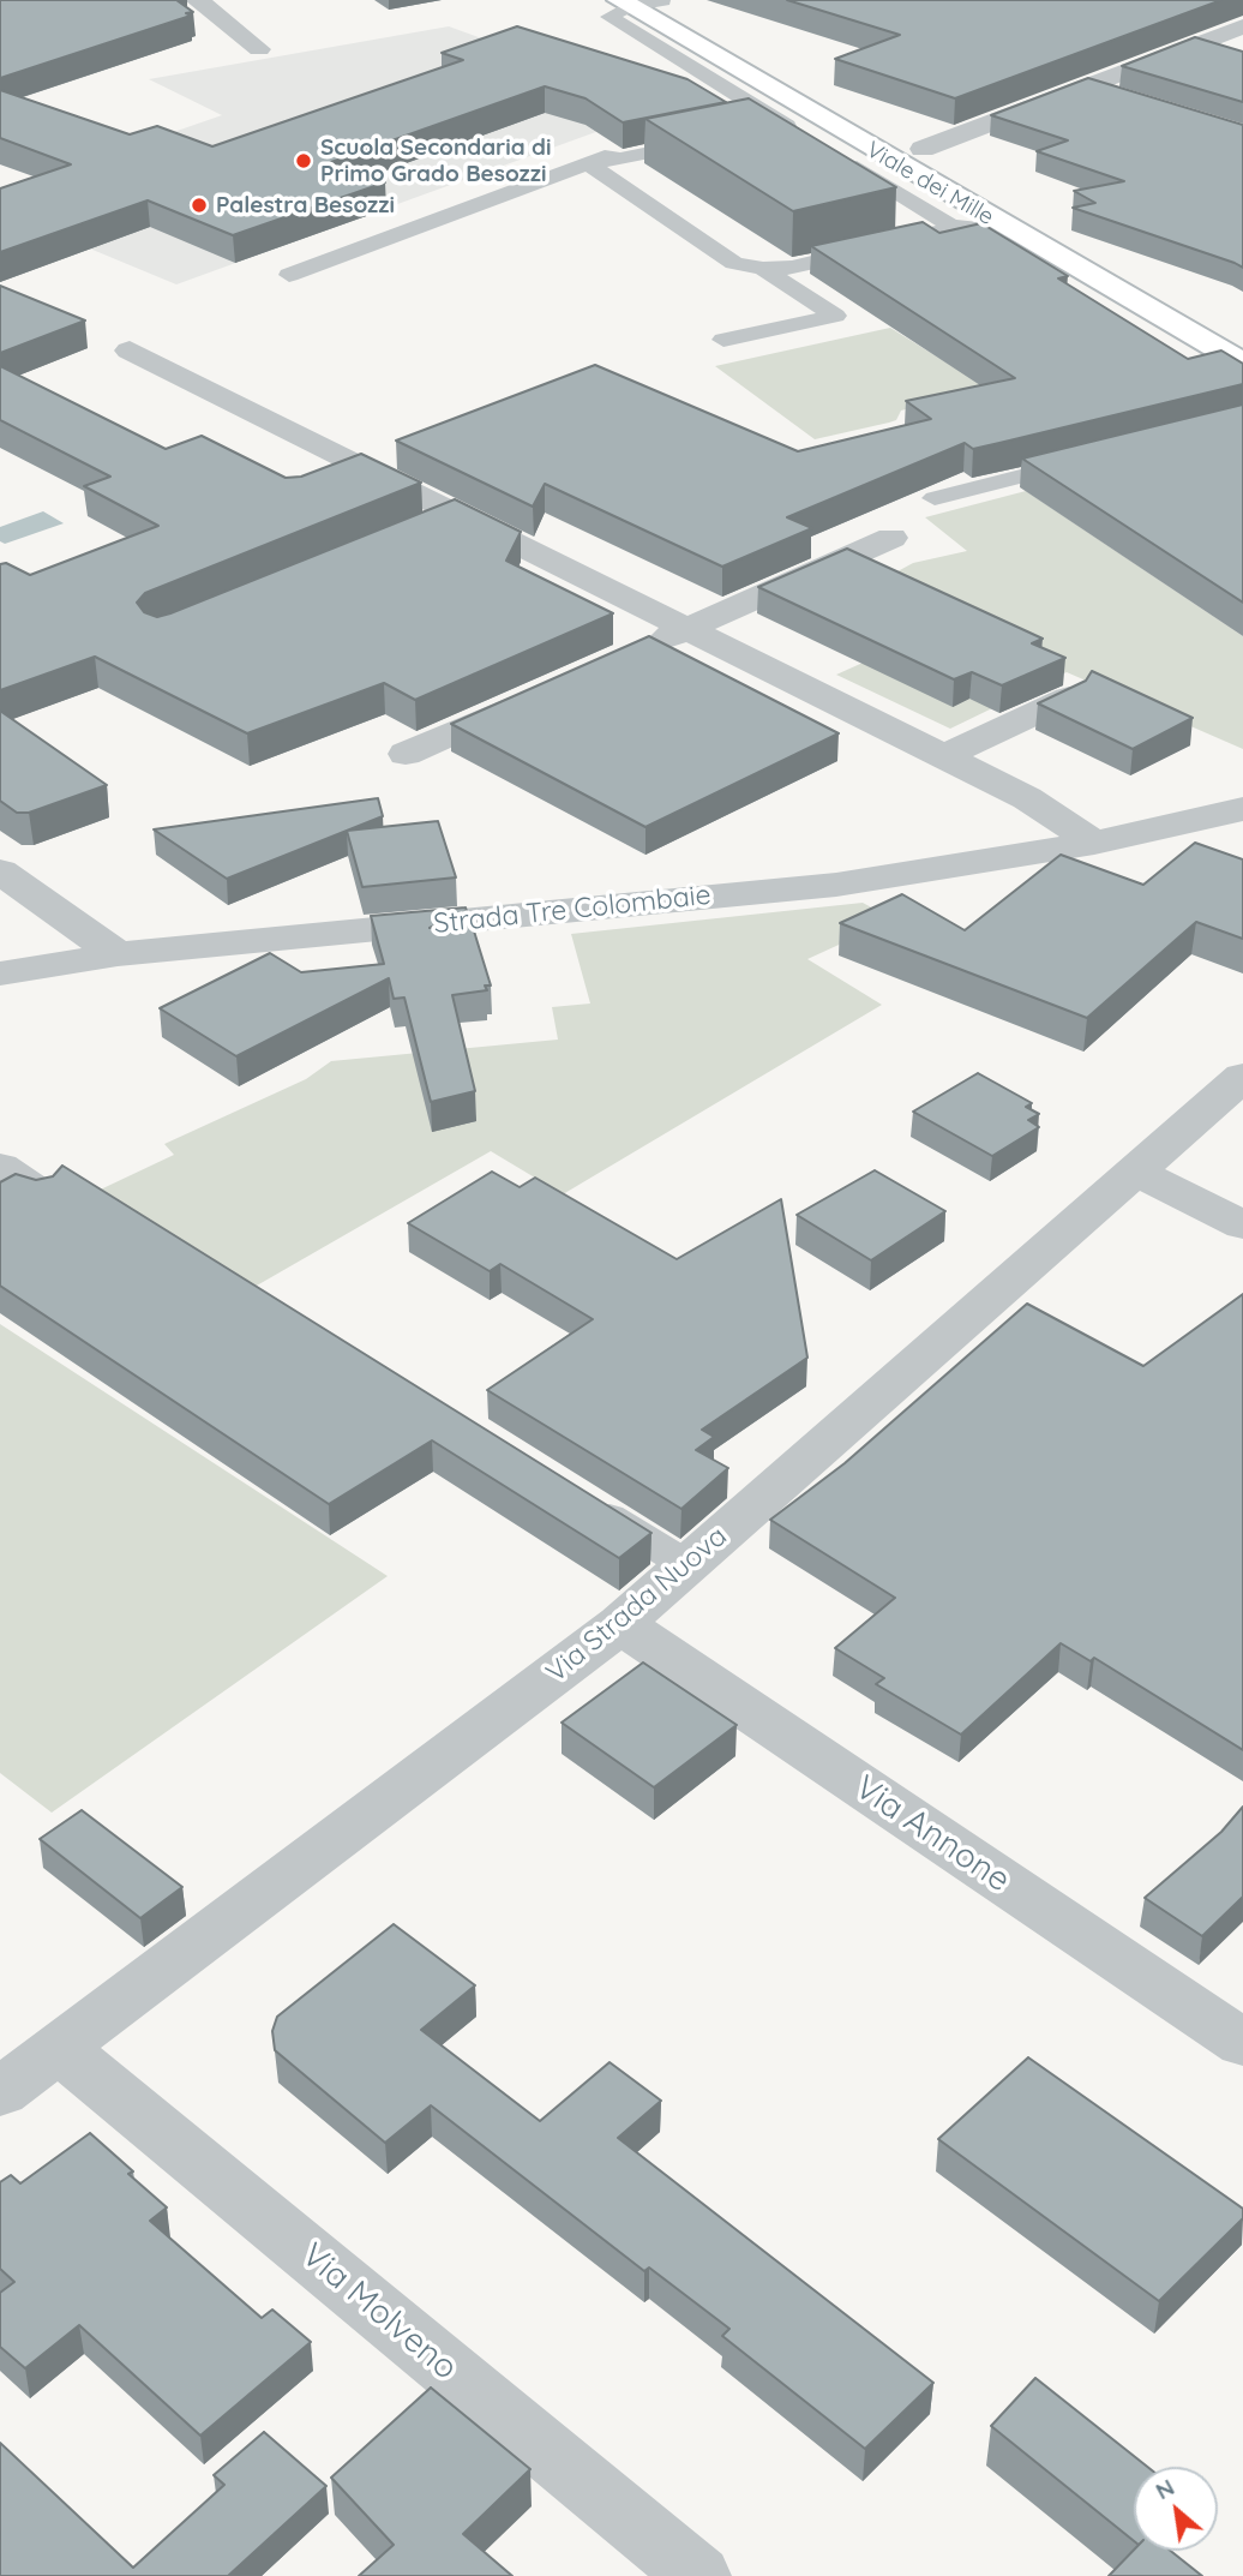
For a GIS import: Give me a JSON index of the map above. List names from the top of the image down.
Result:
{
  "streets": {
    "main road": ["Viale dei Mille"],
    "street": [
      "Strada Tre Colombaie",
      "Via Strada Nuova",
      "Via Annone",
      "Via Molveno"
    ]
  },
  "crossings": [
    ["Via Strada Nuova", "Via Annone"],
    ["Via Strada Nuova", "Via Molveno"]
  ],
  "places": ["Scuola Secondaria di Primo Grado Besozzi", "Palestra Besozzi"],
  "north": "top left"
}
